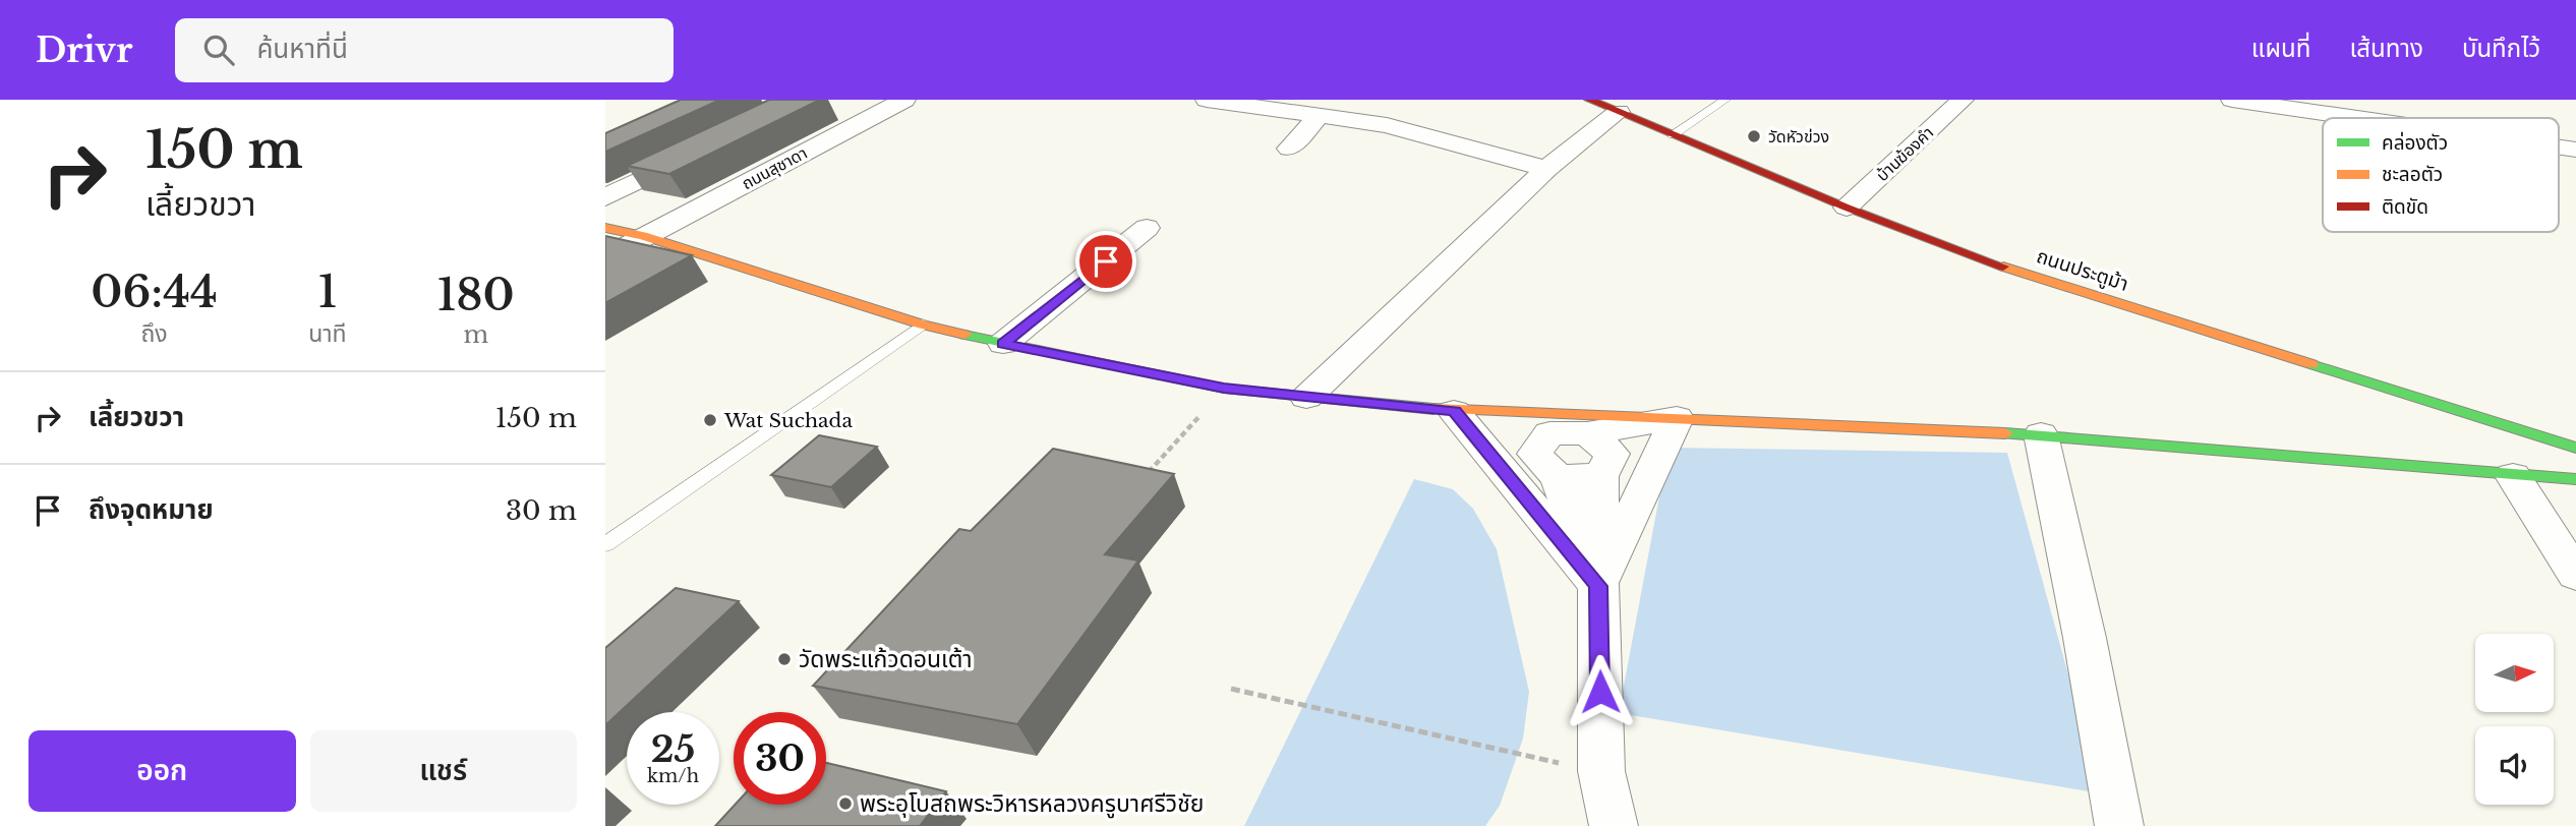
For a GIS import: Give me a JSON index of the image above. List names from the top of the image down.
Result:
{
  "streets": {
    "street": ["บ้านฆ้องคำ", "ถนนสุชาดา", "ถนนประตูม้า"]
  },
  "crossings": [
    ["บ้านฆ้องคำ", "ถนนประตูม้า"]
  ],
  "places": [
    "วัดหัวข่วง",
    "Wat Suchada",
    "วัดพระแก้วดอนเต้า",
    "พระอุโบสถพระวิหารหลวงครูบาศรีวิชัย"
  ],
  "legend": ["คล่องตัว", "ชะลอตัว", "ติดขัด"],
  "north": "right",
  "page": {
    "header": "Drivr",
    "search": "ค้นหาที่นี่",
    "nav": ["แผนที่", "เส้นทาง", "บันทึกไว้"],
    "turn": ["150 m", "เลี้ยวขวา"],
    "eta": [
      "06:44",
      "ถึง",
      "1",
      "นาที",
      "180",
      "m"
    ],
    "list": [
      {
        "name": "เลี้ยวขวา",
        "value": "150 m"
      },
      {
        "name": "ถึงจุดหมาย",
        "value": "30 m"
      }
    ],
    "speed": "25 km/h",
    "limit": "30",
    "buttons": ["ออก", "แชร์"]
  }
}
